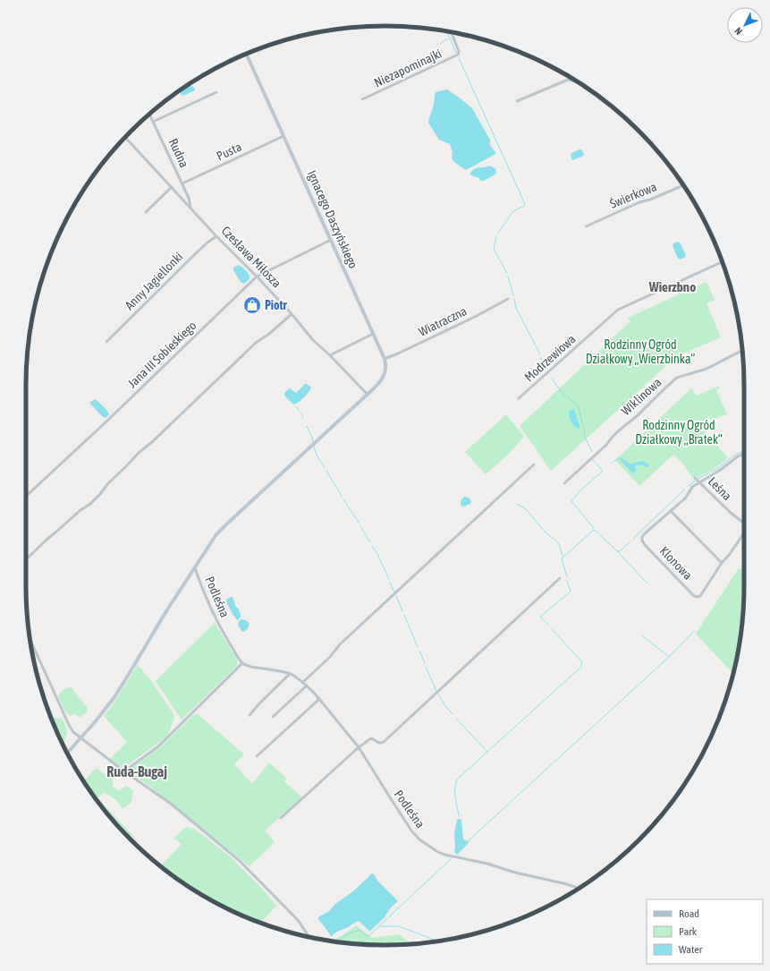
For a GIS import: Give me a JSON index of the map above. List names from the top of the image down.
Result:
{
  "streets": {
    "street": [
      "Niezapominajki",
      "Pusta",
      "Rudna",
      "Świerkowa",
      "Ignacego Daszyńskiego",
      "Czesława Miłosza",
      "Anny Jagiellonki",
      "Wiatraczna",
      "Jana III Sobieskiego",
      "Modrzewiowa",
      "Wiklinowa",
      "Leśna",
      "Klonowa",
      "Podleśna"
    ]
  },
  "crossings": [
    ["Pusta", "Rudna"],
    ["Pusta", "Ignacego Daszyńskiego"],
    ["Rudna", "Czesława Miłosza"],
    ["Ignacego Daszyńskiego", "Czesława Miłosza"],
    ["Ignacego Daszyńskiego", "Wiatraczna"],
    ["Ignacego Daszyńskiego", "Jana III Sobieskiego"],
    ["Ignacego Daszyńskiego", "Podleśna"],
    ["Czesława Miłosza", "Anny Jagiellonki"],
    ["Czesława Miłosza", "Jana III Sobieskiego"],
    ["Leśna", "Klonowa"]
  ],
  "districts": ["Wierzbno", "Ruda-Bugaj"],
  "parks": ["Rodzinny Ogród Działkowy „Wierzbinka”", "Rodzinny Ogród Działkowy „Bratek”"],
  "places": {
    "shop": ["Piotr"]
  },
  "legend": ["Road", "Park", "Water"],
  "north": "bottom left"
}
